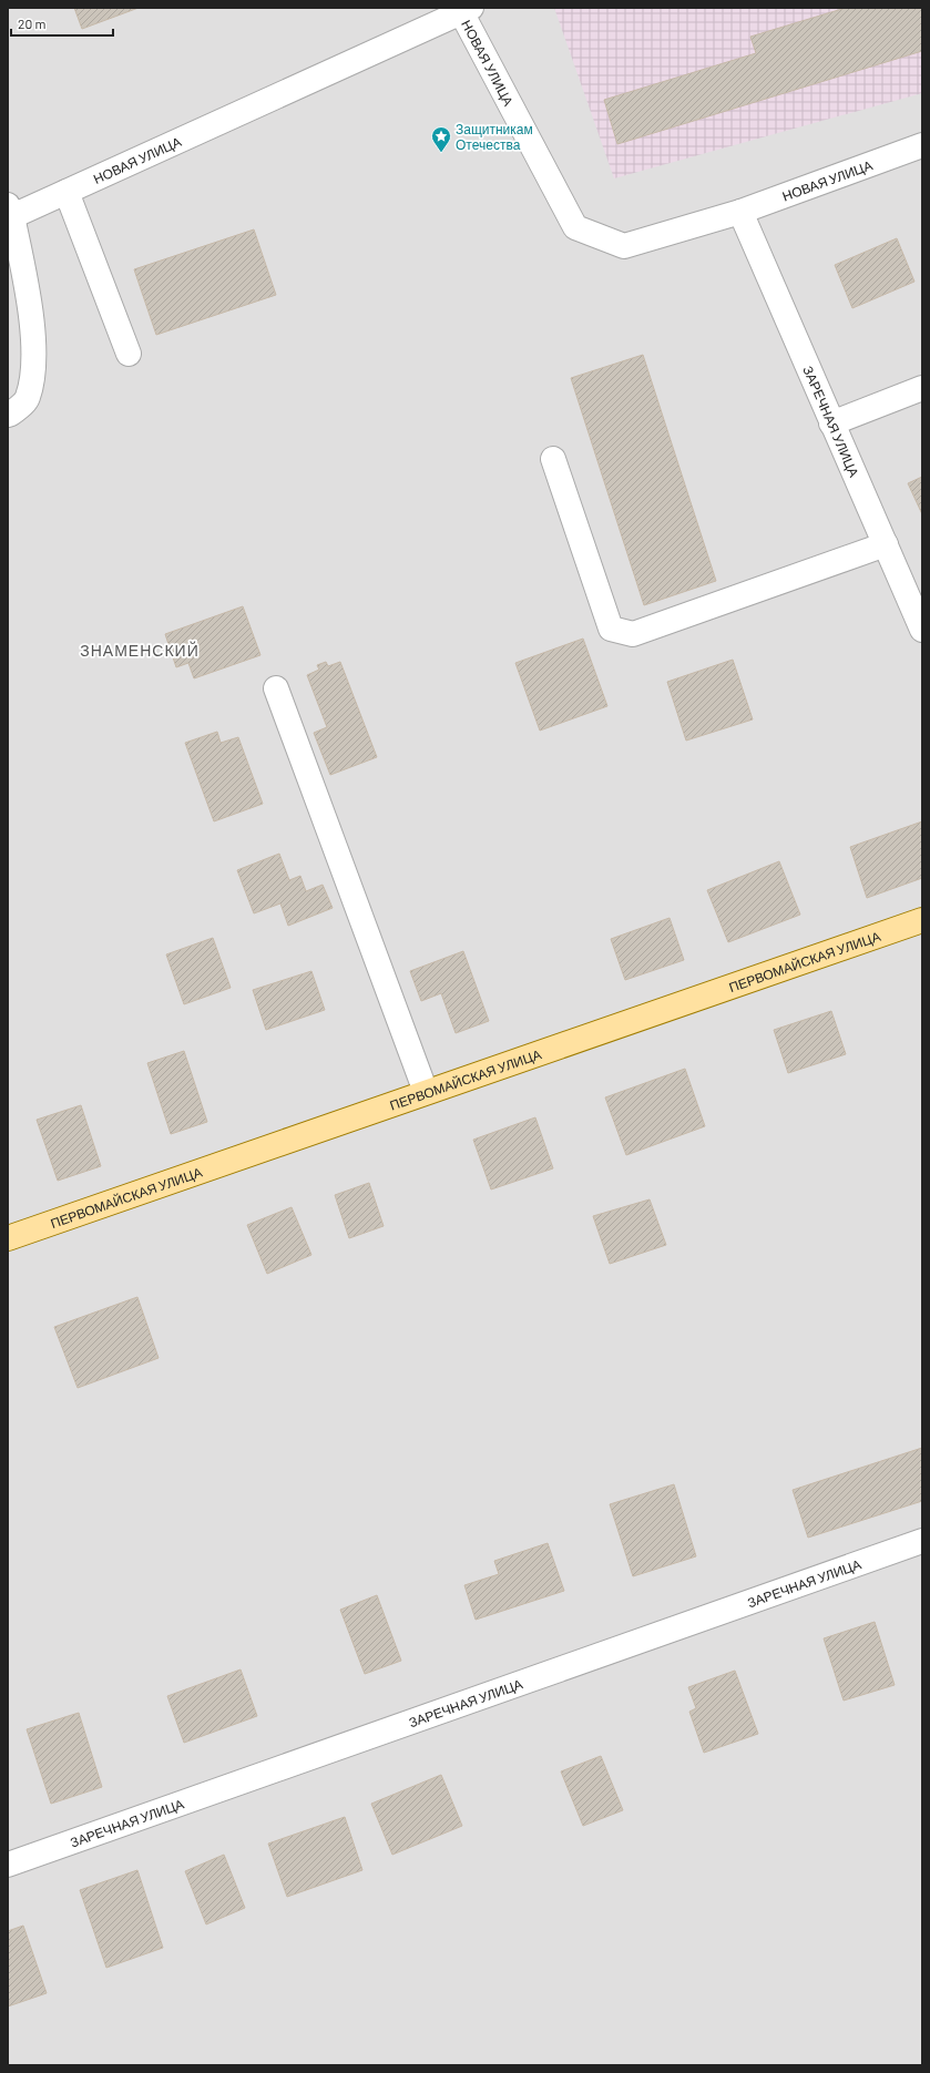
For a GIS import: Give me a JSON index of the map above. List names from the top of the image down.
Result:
{
  "streets": {
    "main road": ["ПЕРВОМАЙСКАЯ УЛИЦА"],
    "street": ["НОВАЯ УЛИЦА", "ЗАРЕЧНАЯ УЛИЦА"]
  },
  "crossings": [
    ["НОВАЯ УЛИЦА", "ЗАРЕЧНАЯ УЛИЦА"]
  ],
  "districts": ["ЗНАМЕНСКИЙ"],
  "places": {
    "place": ["Защитникам Отечества"]
  },
  "scale_bar": "20 m"
}
